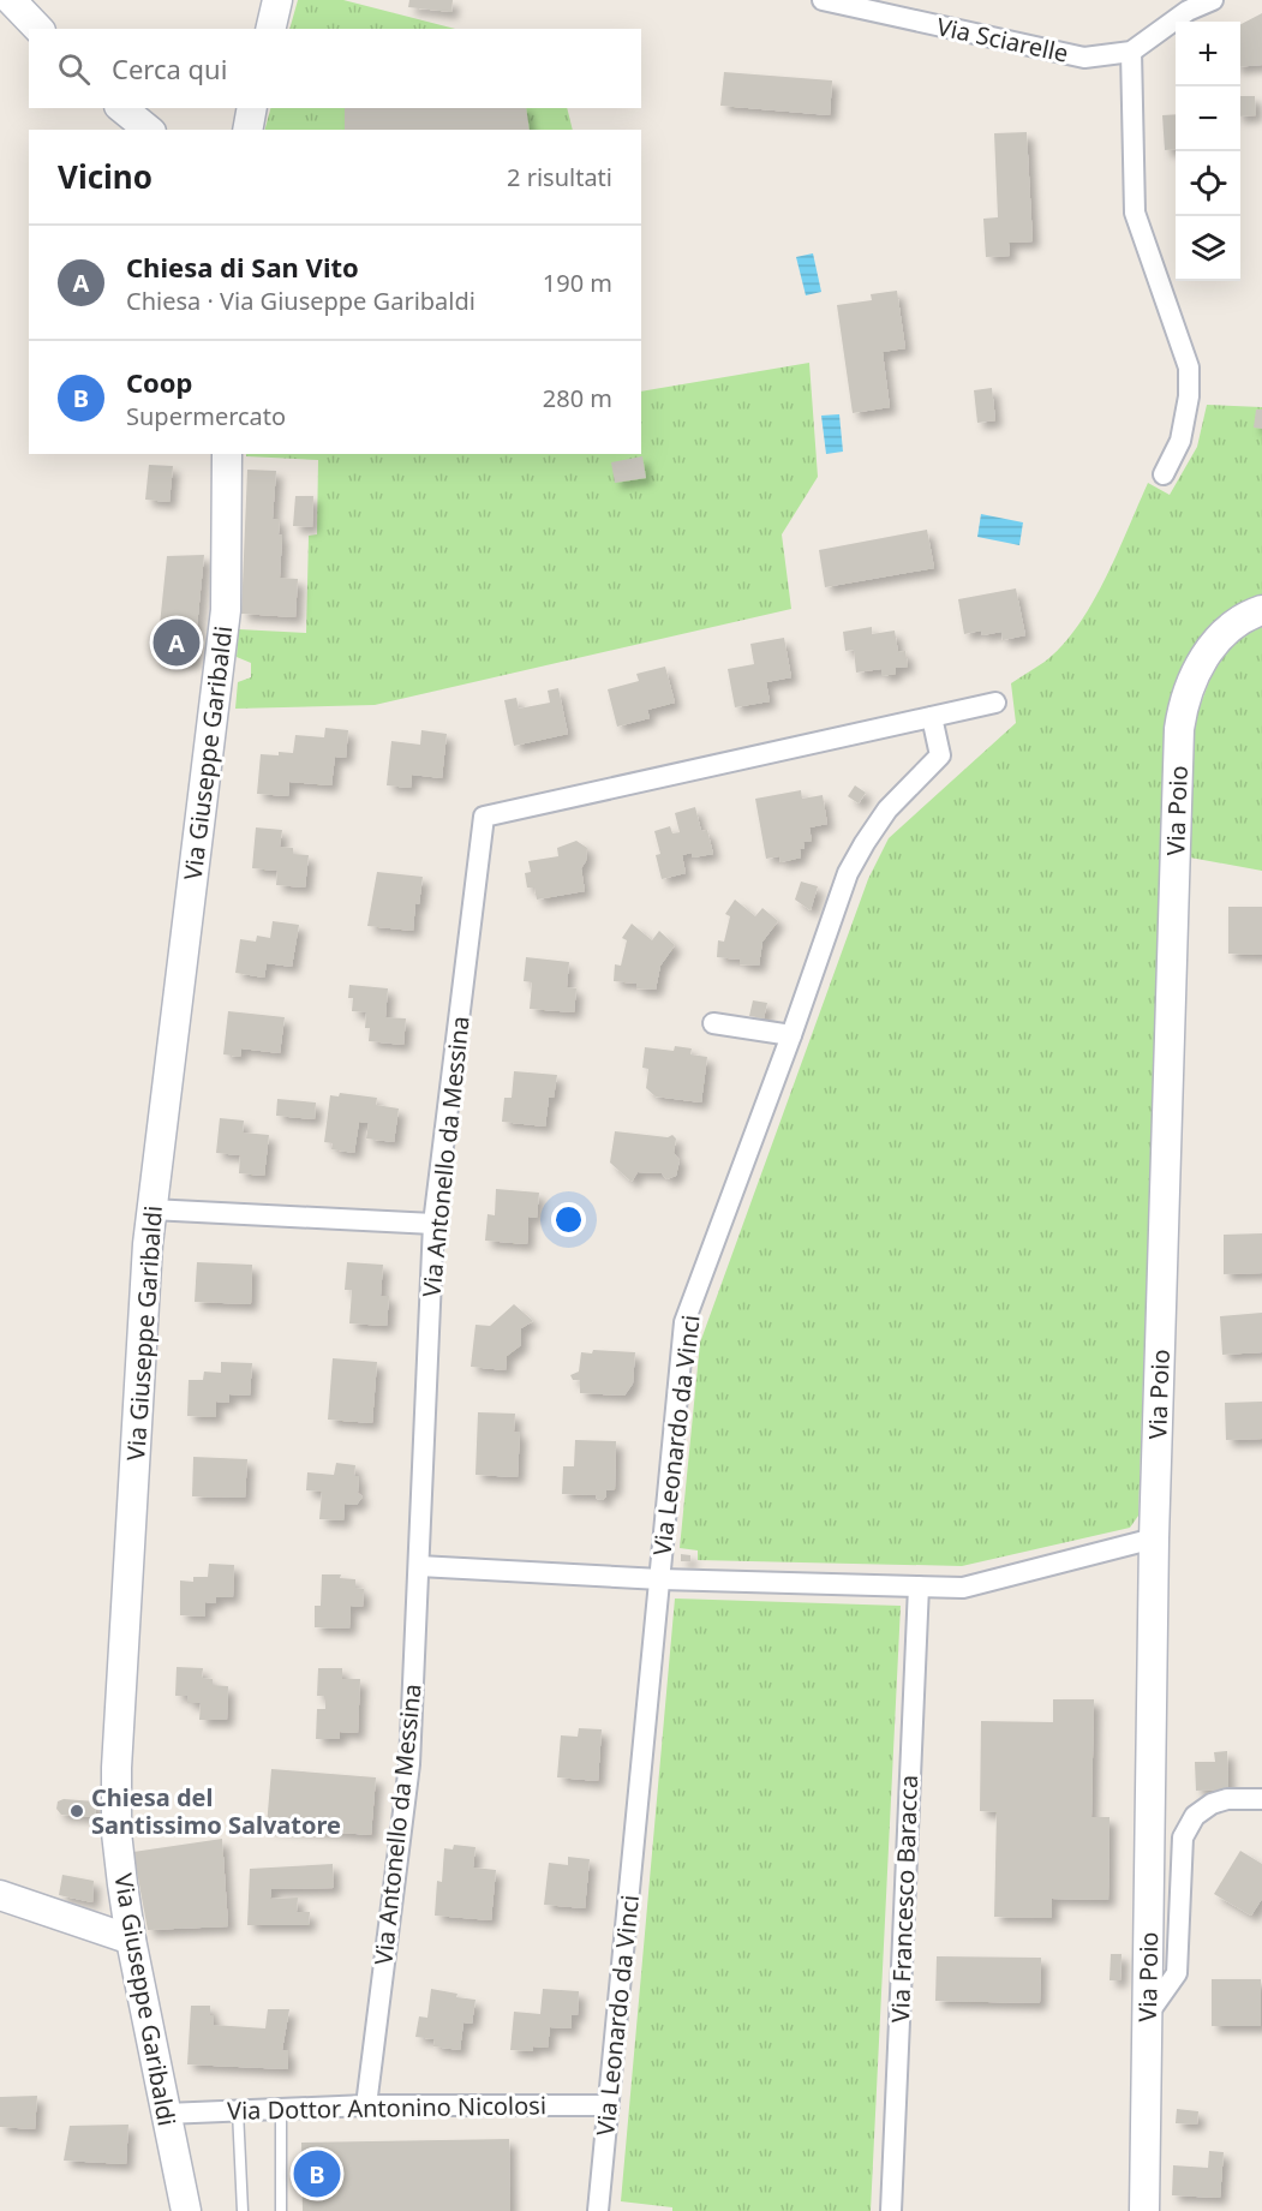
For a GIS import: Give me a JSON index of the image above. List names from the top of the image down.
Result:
{
  "streets": {
    "street": [
      "Via Sciarelle",
      "Via Giuseppe Garibaldi",
      "Via Poio",
      "Via Antonello da Messina",
      "Via Leonardo da Vinci",
      "Via Francesco Baracca",
      "Via Dottor Antonino Nicolosi"
    ]
  },
  "crossings": [
    ["Via Giuseppe Garibaldi", "Via Dottor Antonino Nicolosi"],
    ["Via Antonello da Messina", "Via Leonardo da Vinci"],
    ["Via Antonello da Messina", "Via Dottor Antonino Nicolosi"],
    ["Via Leonardo da Vinci", "Via Dottor Antonino Nicolosi"]
  ],
  "places": ["Chiesa del Santissimo Salvatore"],
  "page": {
    "map_buttons": ["+", "−"],
    "search": "Cerca qui",
    "heading": ["Vicino", "2 risultati"],
    "list": [
      {
        "mark": "A",
        "name": "Chiesa di San Vito",
        "note": "Chiesa · Via Giuseppe Garibaldi",
        "value": "190 m"
      },
      {
        "mark": "B",
        "name": "Coop",
        "note": "Supermercato",
        "value": "280 m"
      }
    ],
    "pins": ["A", "B"]
  }
}
